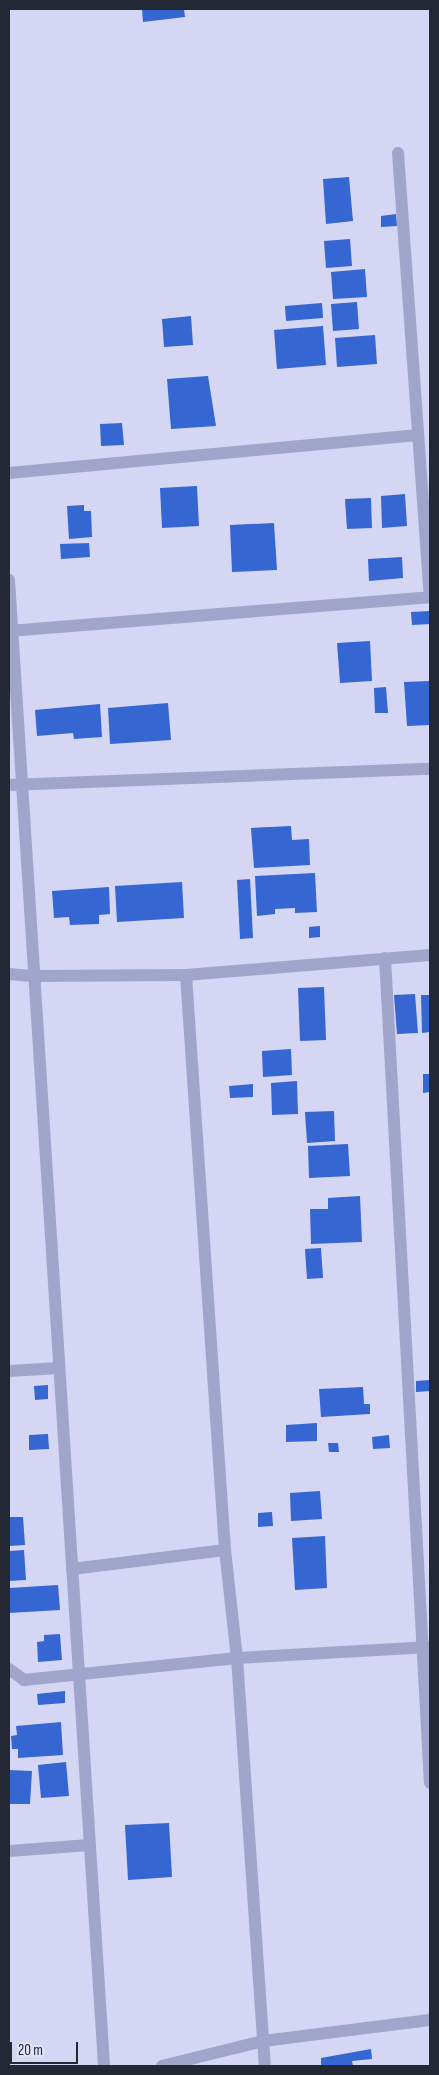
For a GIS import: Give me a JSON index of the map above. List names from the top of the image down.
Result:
{
  "scale_bar": "20 m"
}
